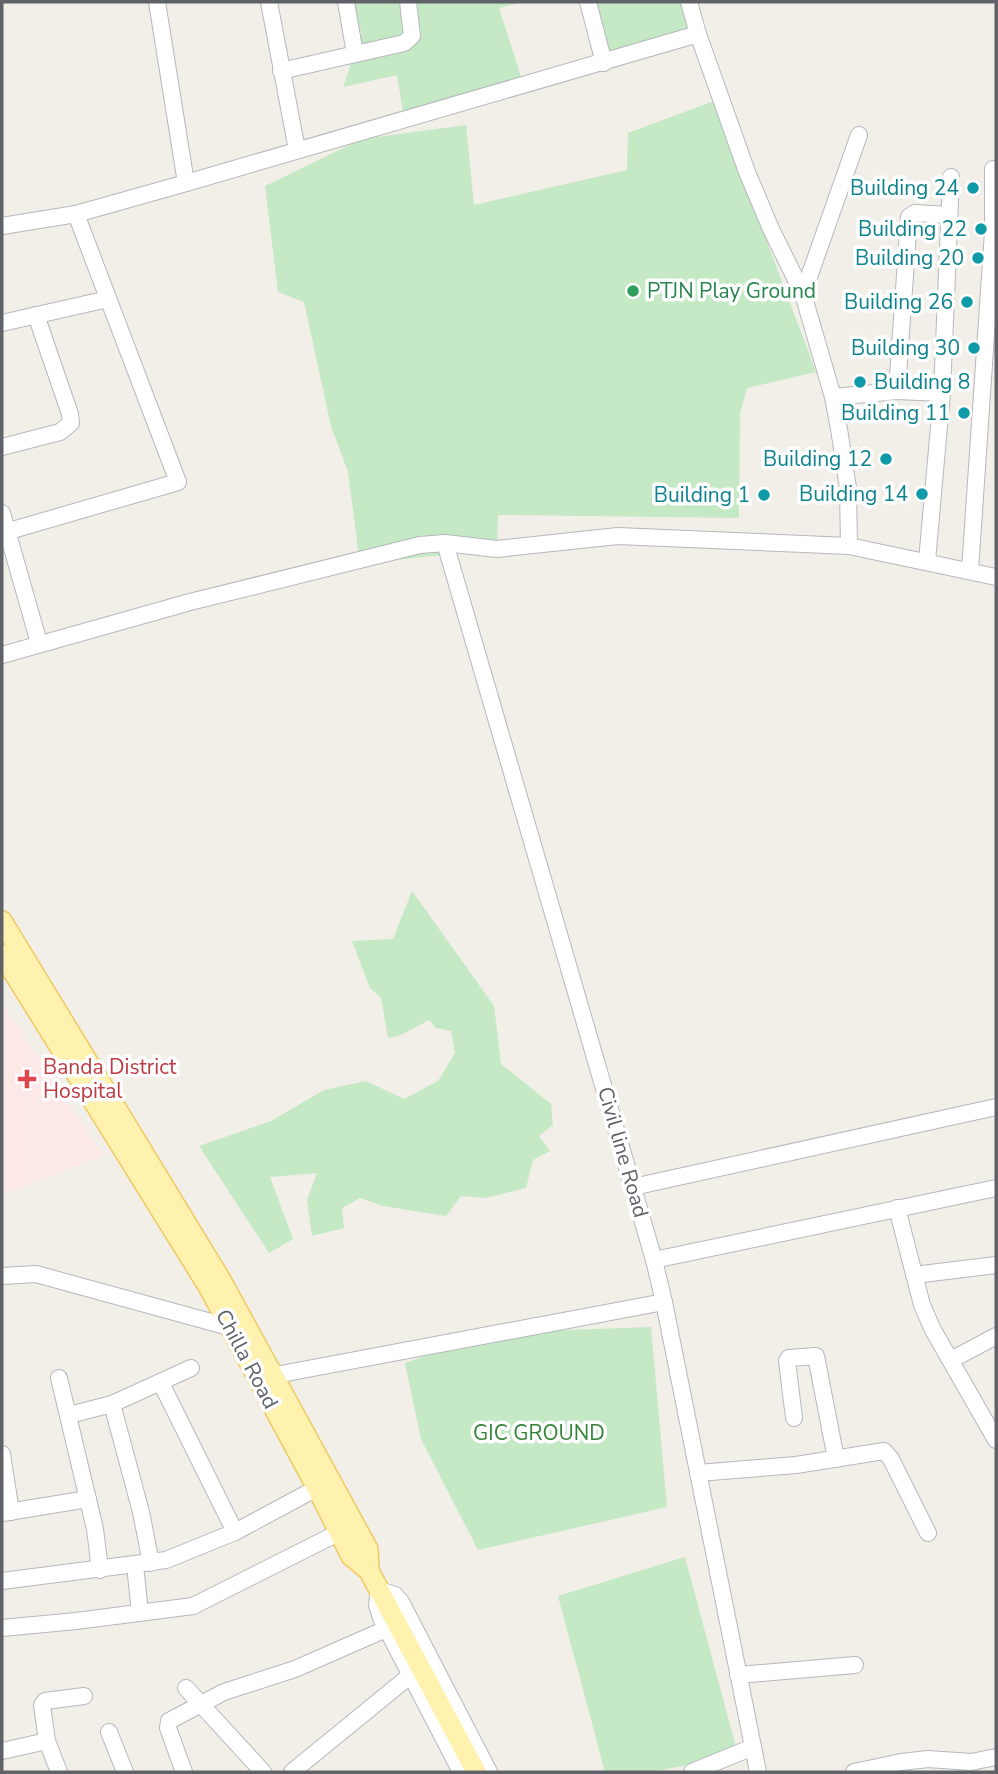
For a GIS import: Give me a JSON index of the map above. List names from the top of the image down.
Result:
{
  "streets": {
    "main road": ["Chilla Road"],
    "street": ["Civil line Road"]
  },
  "parks": ["GIC GROUND"],
  "places": {
    "other": [
      "Building 24",
      "Building 22",
      "Building 20",
      "PTJN Play Ground",
      "Building 26",
      "Building 30",
      "Building 8",
      "Building 11",
      "Building 12",
      "Building 14",
      "Building 1"
    ],
    "health": ["Banda District Hospital"]
  }
}
